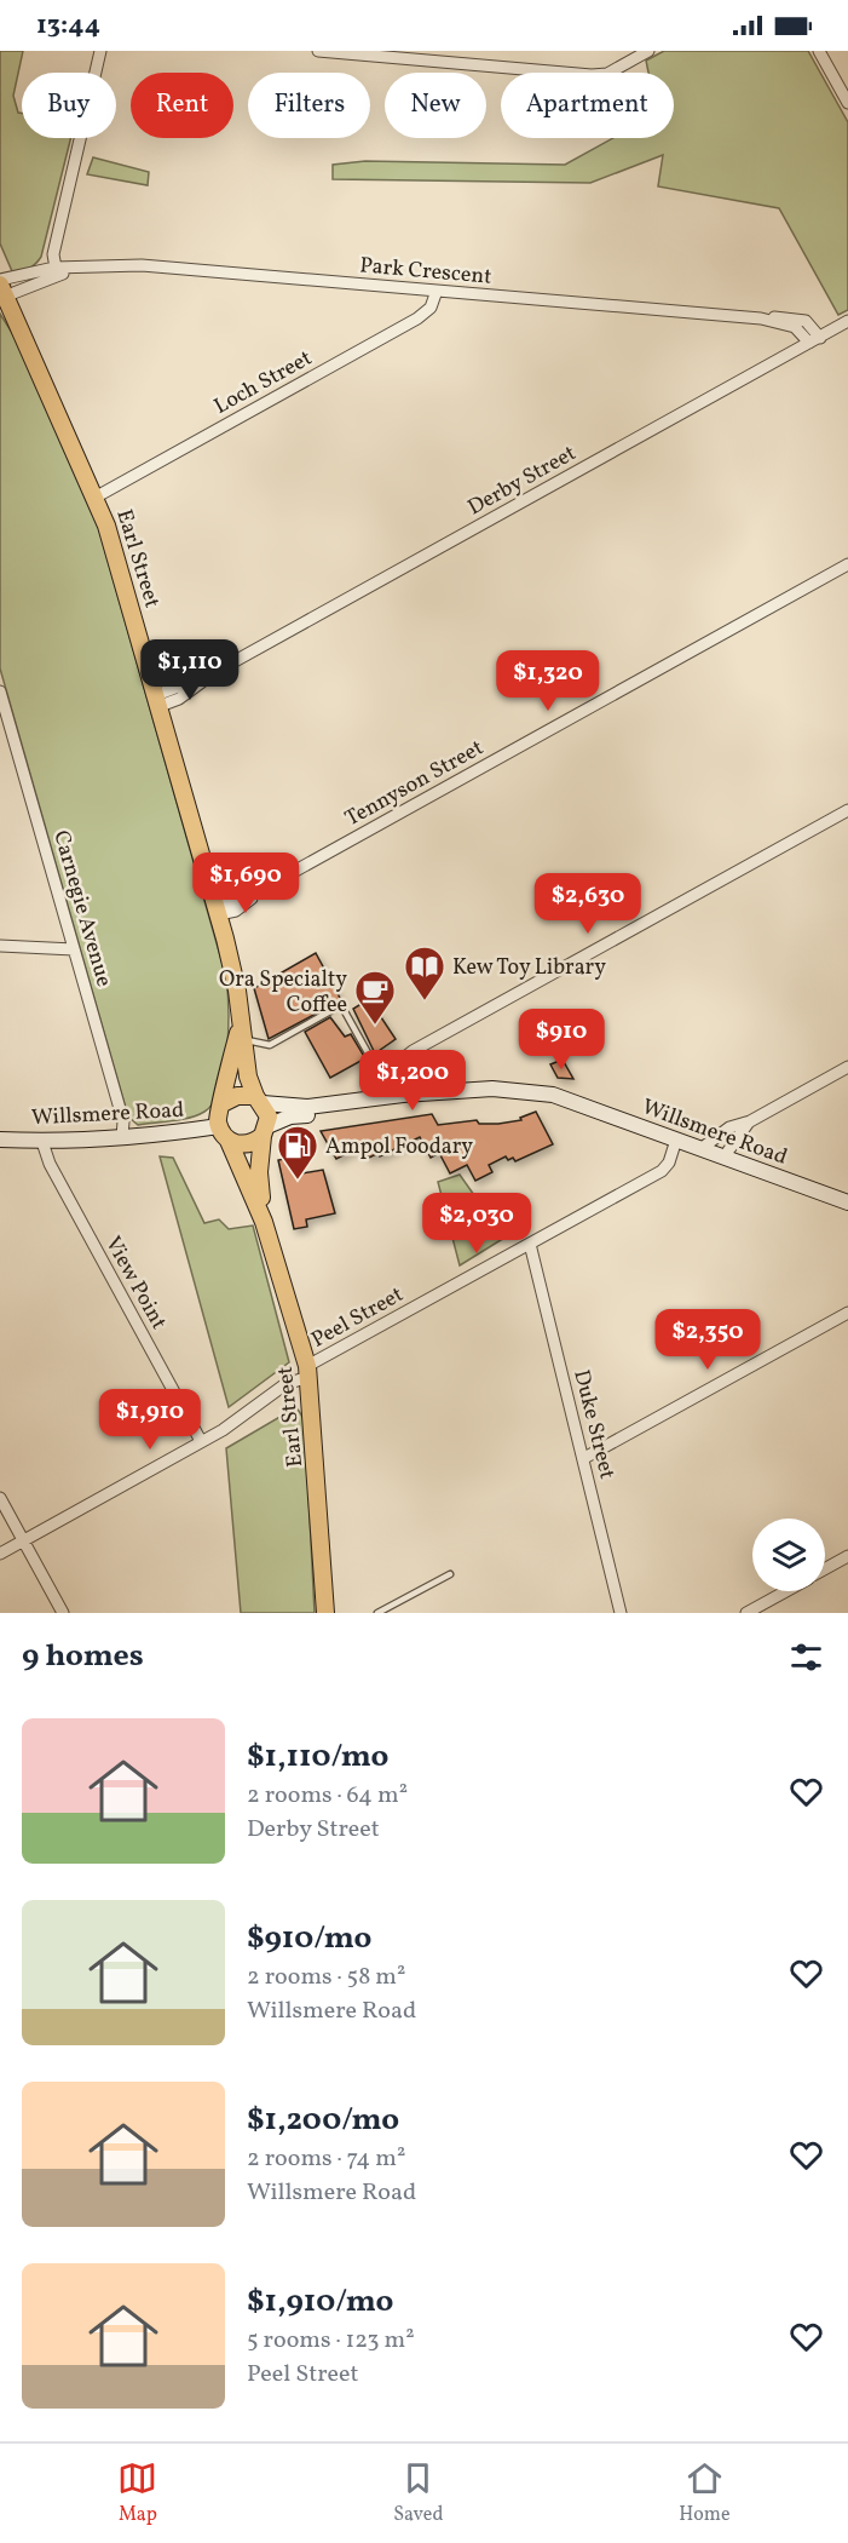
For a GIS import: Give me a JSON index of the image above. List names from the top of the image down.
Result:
{
  "streets": {
    "main road": ["Earl Street", "Willsmere Road"],
    "street": [
      "Park Crescent",
      "Loch Street",
      "Derby Street",
      "Tennyson Street",
      "Carnegie Avenue",
      "View Point",
      "Peel Street",
      "Duke Street"
    ]
  },
  "crossings": [
    ["Park Crescent", "Loch Street"],
    ["Park Crescent", "Derby Street"],
    ["Park Crescent", "Earl Street"],
    ["Loch Street", "Earl Street"],
    ["Derby Street", "Earl Street"],
    ["Earl Street", "Tennyson Street"],
    ["Earl Street", "Willsmere Road"],
    ["Earl Street", "Peel Street"],
    ["Carnegie Avenue", "Willsmere Road"],
    ["Willsmere Road", "View Point"],
    ["Willsmere Road", "Peel Street"],
    ["View Point", "Peel Street"],
    ["Peel Street", "Duke Street"]
  ],
  "places": {
    "library": ["Kew Toy Library"],
    "cafe": ["Ora Specialty Coffee"],
    "fuel station": ["Ampol Foodary"]
  },
  "page": {
    "status": "13:44",
    "chip": [
      "Buy",
      "Rent",
      "Filters",
      "New",
      "Apartment"
    ],
    "price": [
      "$1,110",
      "$1,320",
      "$1,690",
      "$2,630",
      "$910",
      "$1,200",
      "$2,030",
      "$2,350",
      "$1,910"
    ],
    "heading": "9 homes",
    "list": [
      {
        "name": "$1,110/mo",
        "note": "2 rooms · 64 m² · Derby Street"
      },
      {
        "name": "$910/mo",
        "note": "2 rooms · 58 m² · Willsmere Road"
      },
      {
        "name": "$1,200/mo",
        "note": "2 rooms · 74 m² · Willsmere Road"
      },
      {
        "name": "$1,910/mo",
        "note": "5 rooms · 123 m² · Peel Street"
      }
    ],
    "tabs": ["Map", "Saved", "Home"]
  }
}
